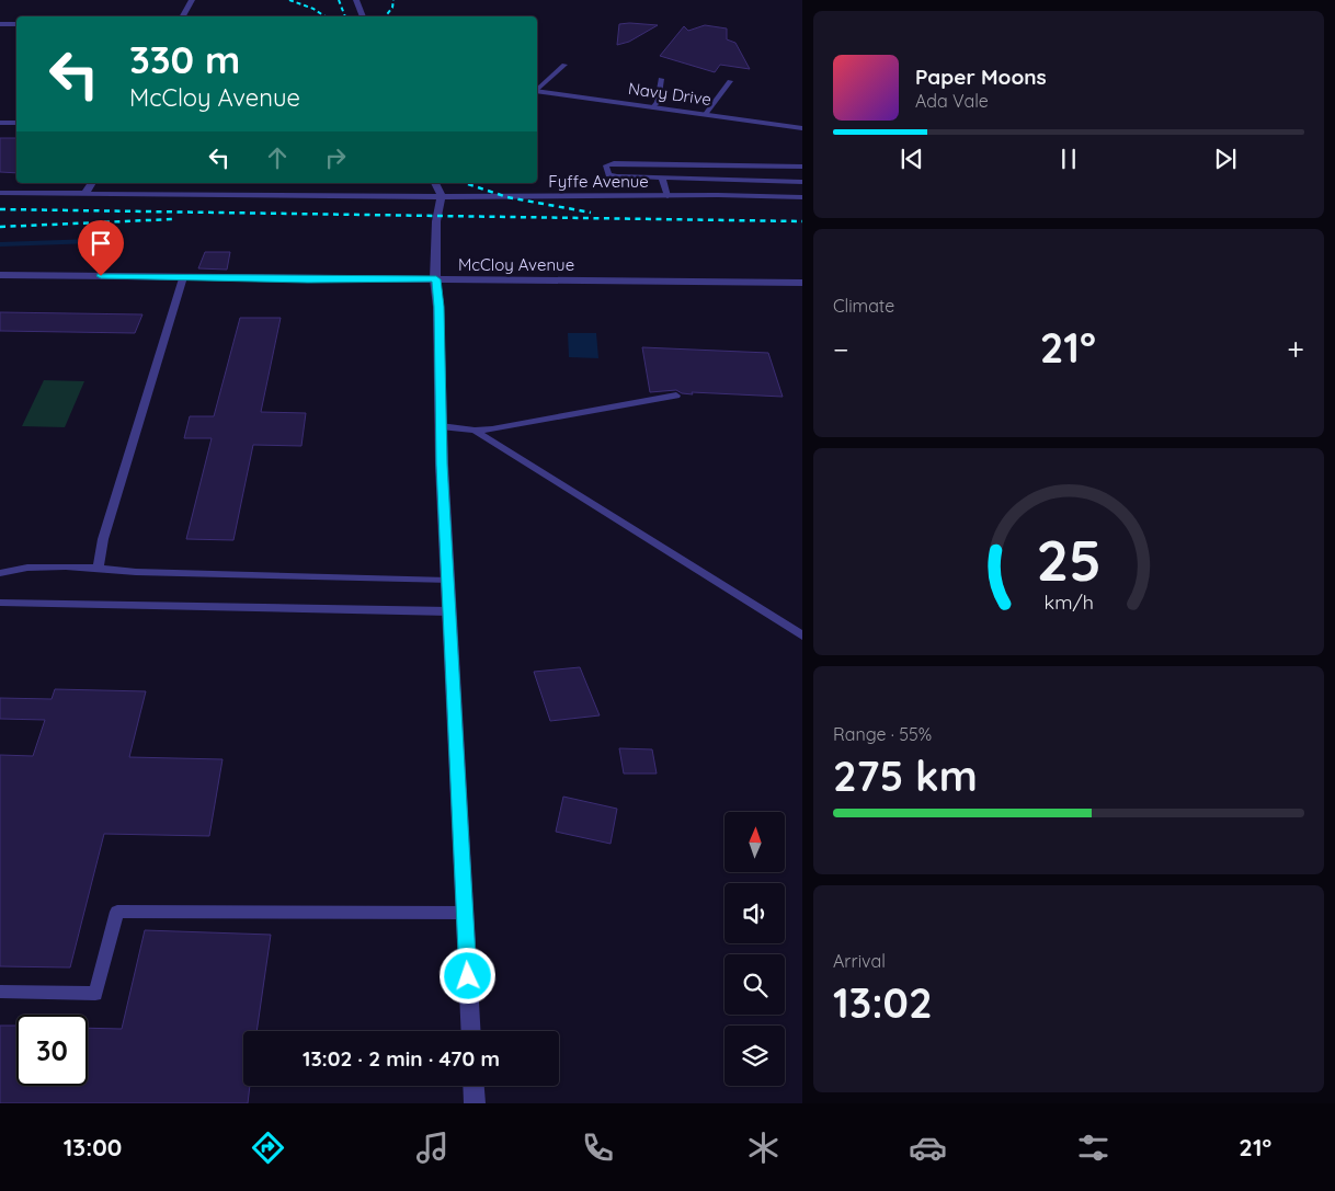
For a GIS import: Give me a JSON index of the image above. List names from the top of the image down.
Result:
{
  "streets": {
    "street": ["Navy Drive", "Fyffe Avenue", "McCloy Avenue"]
  },
  "north": "top",
  "page": {
    "turn": ["330 m", "McCloy Avenue"],
    "song": ["Paper Moons", "Ada Vale"],
    "tile": [
      "Climate",
      ["Range · 55%", "275 km"],
      ["Arrival", "13:02"]
    ],
    "heat": ["−", "21°", "+"],
    "limit": "30",
    "trip": "13:02 · 2 min · 470 m",
    "tabs": ["13:00", "21°"],
    "gauge": ["25", "km/h"]
  }
}
